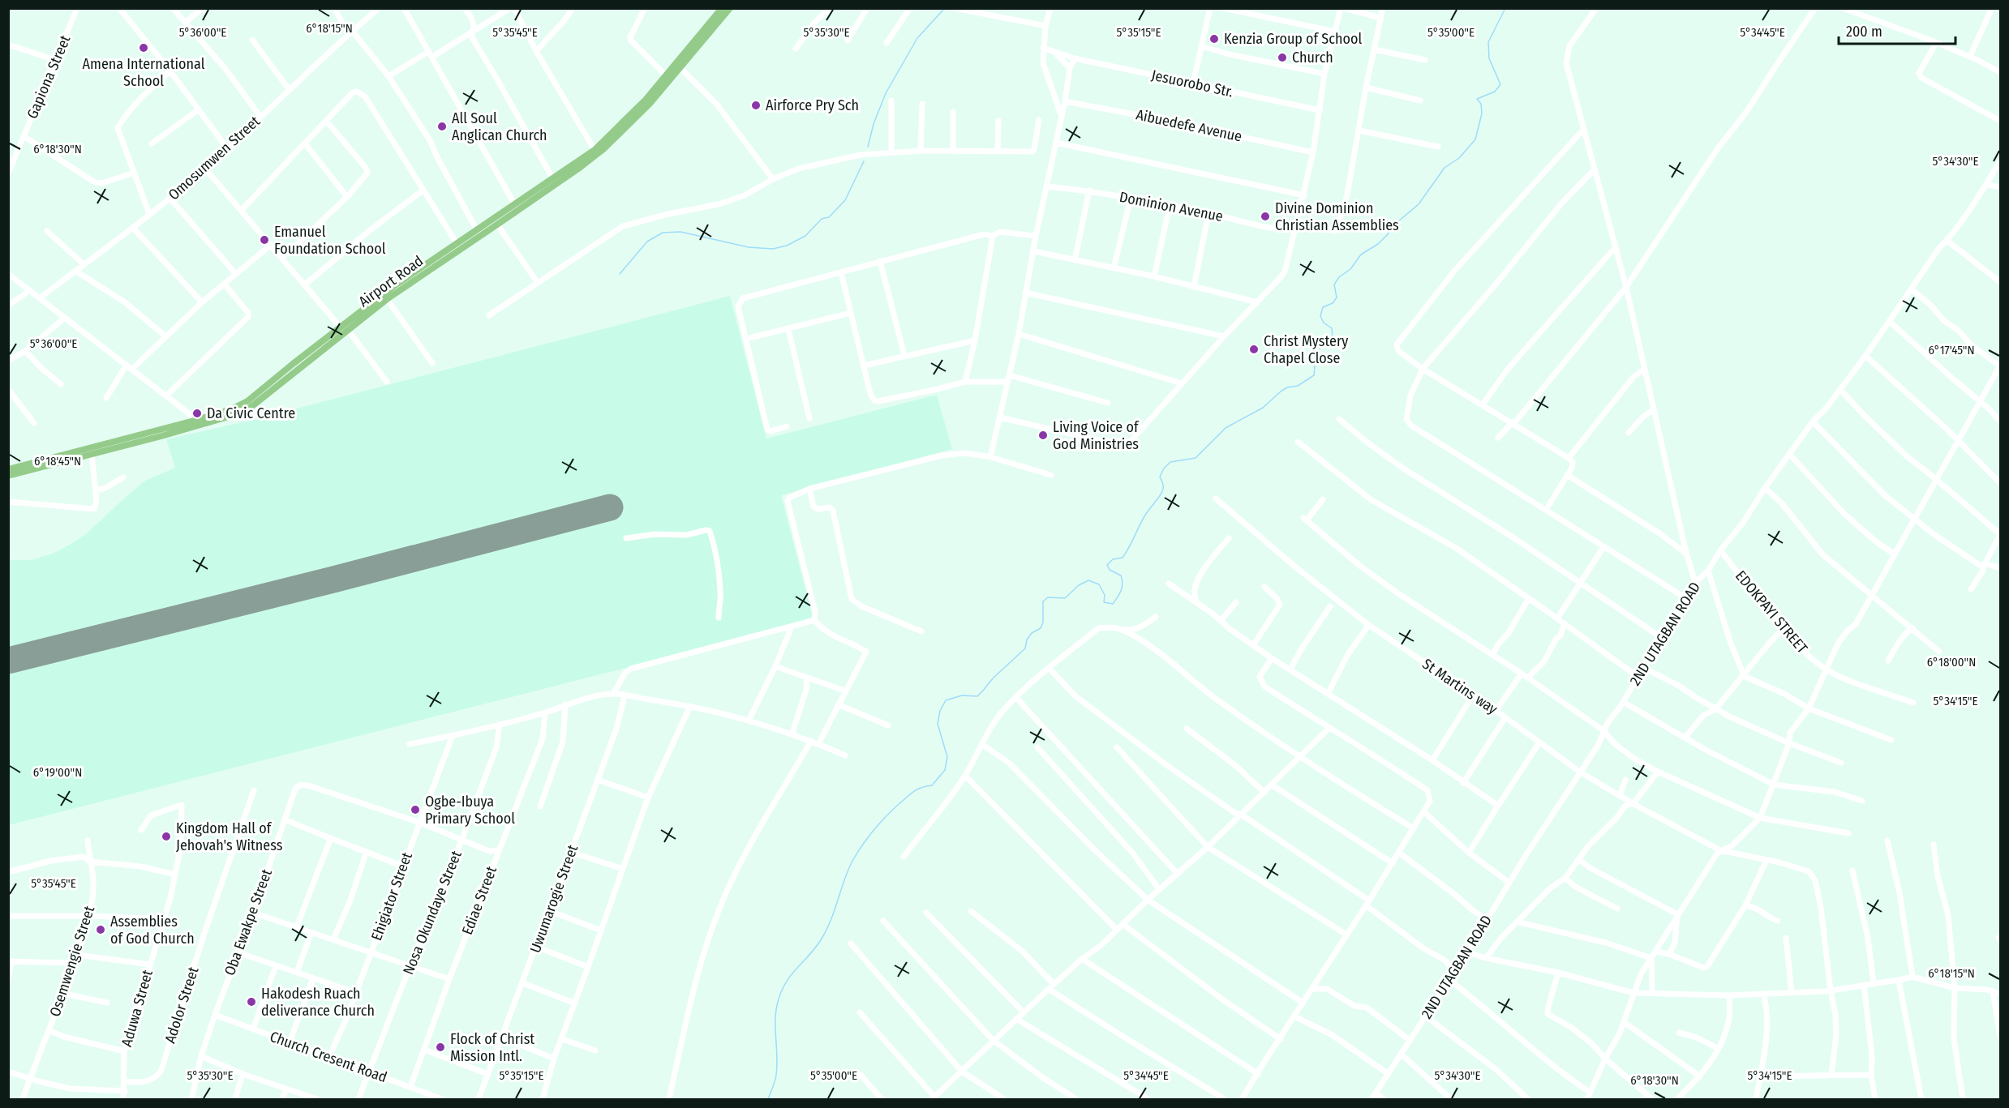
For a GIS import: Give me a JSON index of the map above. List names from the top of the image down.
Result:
{
  "streets": {
    "main road": ["Airport Road"],
    "street": [
      "Gapiona Street",
      "Jesuorobo Str.",
      "Aibuedefe Avenue",
      "Omosumwen Street",
      "Dominion Avenue",
      "EDOKPAYI STREET",
      "2ND UTAGBAN ROAD",
      "St Martins way",
      "Ehigiator Street",
      "Uwumarogie Street",
      "Ediae Street",
      "Nosa Okundaye Street",
      "Oba Ewakpe Street",
      "Osemwengie Street",
      "Adolor Street",
      "Aduwa Street",
      "Church Cresent Road"
    ]
  },
  "crossings": [
    ["EDOKPAYI STREET", "2ND UTAGBAN ROAD"],
    ["2ND UTAGBAN ROAD", "St Martins way"],
    ["Ehigiator Street", "Oba Ewakpe Street"],
    ["Ehigiator Street", "Church Cresent Road"],
    ["Ediae Street", "Church Cresent Road"],
    ["Nosa Okundaye Street", "Church Cresent Road"],
    ["Oba Ewakpe Street", "Church Cresent Road"],
    ["Adolor Street", "Aduwa Street"]
  ],
  "places": [
    "Kenzia Group of School",
    "Amena International School",
    "Church",
    "Airforce Pry Sch",
    "All Soul Anglican Church",
    "Divine Dominion Christian Assemblies",
    "Emanuel Foundation School",
    "Christ Mystery Chapel Close",
    "Da Civic Centre",
    "Living Voice of God Ministries",
    "Ogbe-Ibuya Primary School",
    "Kingdom Hall of Jehovah's Witness",
    "Assemblies of God Church",
    "Hakodesh Ruach deliverance Church",
    "Flock of Christ Mission Intl."
  ],
  "scale_bar": "200 m",
  "coordinates": [
    "6°18'15\"N",
    "5°36'00\"E",
    "5°35'45\"E",
    "5°35'30\"E",
    "5°35'15\"E",
    "5°35'00\"E",
    "5°34'45\"E",
    "6°18'30\"N",
    "5°34'30\"E",
    "6°17'45\"N",
    "6°18'45\"N",
    "6°18'00\"N",
    "5°34'15\"E",
    "6°19'00\"N"
  ]
}
